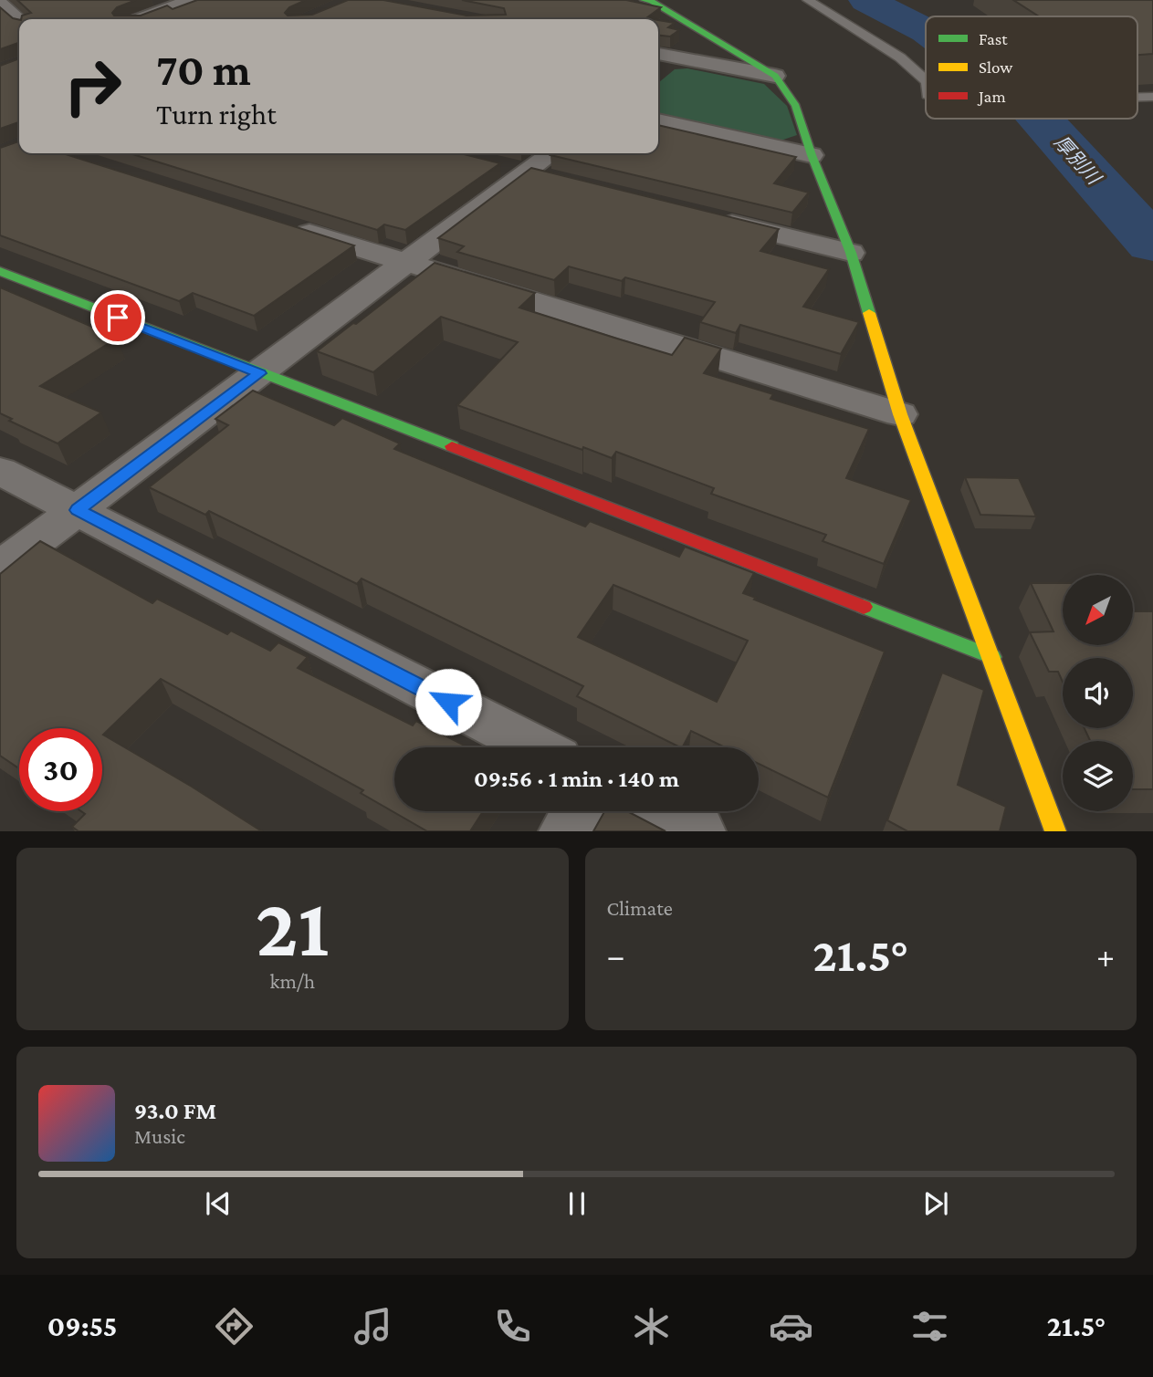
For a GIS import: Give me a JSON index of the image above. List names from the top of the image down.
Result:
{
  "water": ["厚別川"],
  "legend": ["Fast", "Slow", "Jam"],
  "north": "bottom left",
  "page": {
    "turn": ["70 m", "Turn right"],
    "limit": "30",
    "trip": "09:56 · 1 min · 140 m",
    "tile": [
      ["21", "km/h"],
      "Climate"
    ],
    "heat": ["−", "21.5°", "+"],
    "song": ["93.0 FM", "Music"],
    "tabs": ["09:55", "21.5°"]
  }
}
